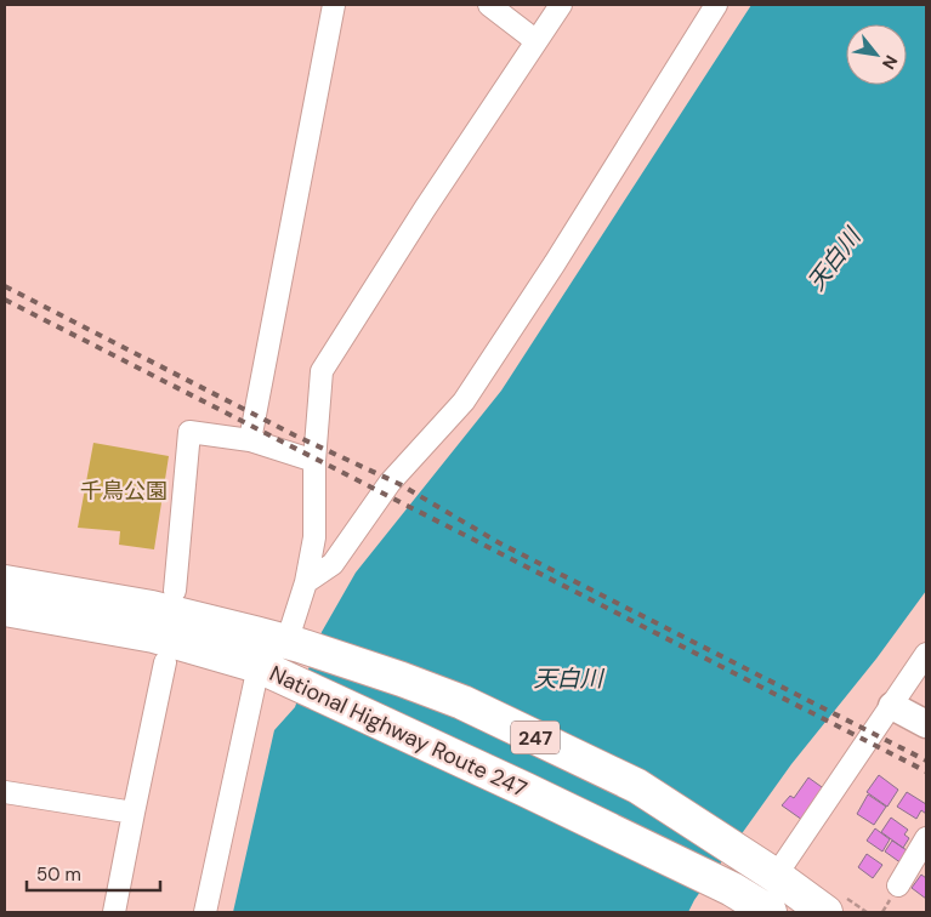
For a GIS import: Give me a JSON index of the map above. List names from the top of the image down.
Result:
{
  "streets": {
    "highway": ["National Highway Route 247", "247"]
  },
  "water": ["天白川"],
  "parks": ["千鳥公園"],
  "scale_bar": "50 m",
  "north": "bottom right"
}
